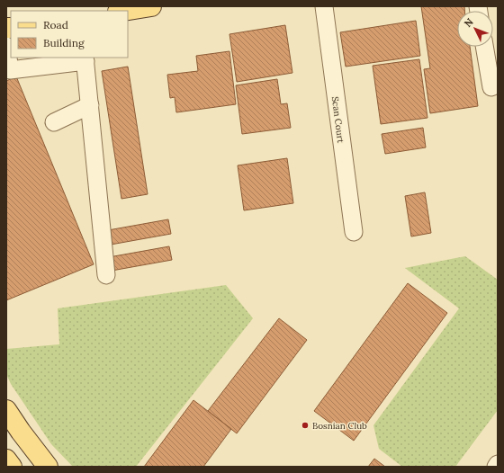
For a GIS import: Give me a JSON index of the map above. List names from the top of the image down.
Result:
{
  "streets": {
    "street": ["Scan Court"]
  },
  "places": ["Bosnian Club"],
  "legend": ["Road", "Building"],
  "north": "top left"
}
